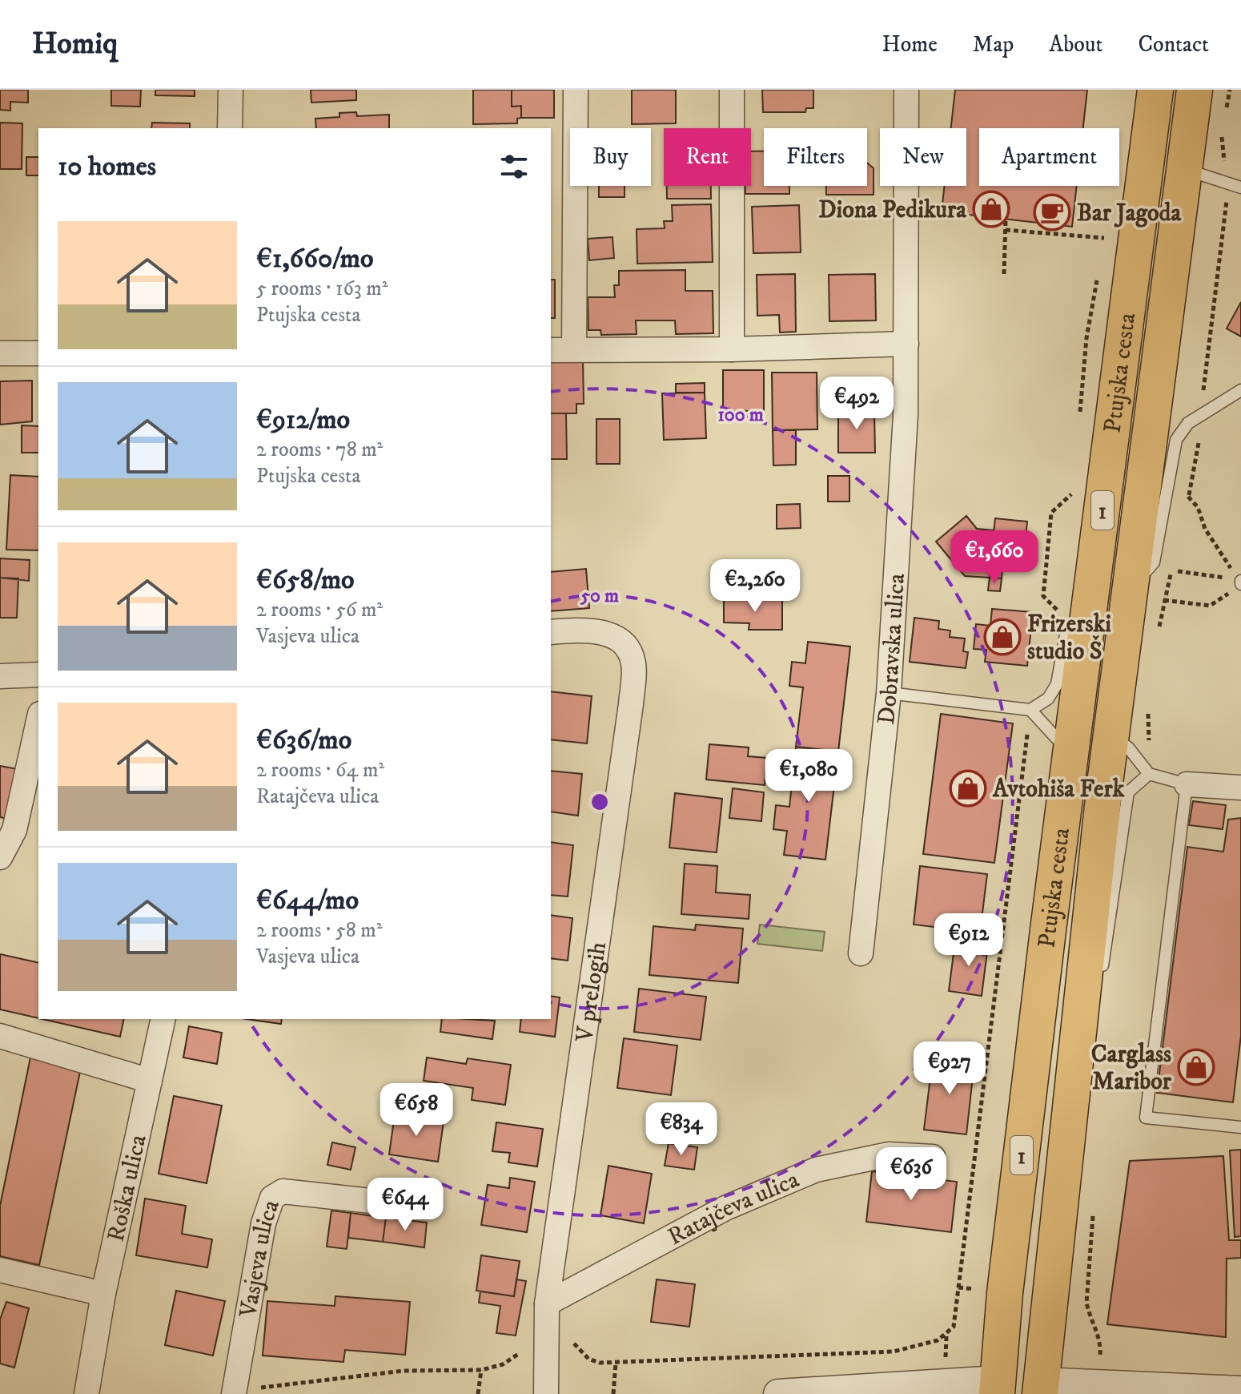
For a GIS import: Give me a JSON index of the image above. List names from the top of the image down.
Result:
{
  "streets": {
    "main road": ["Ptujska cesta", "1"],
    "street": [
      "Dobravska ulica",
      "V prelogih",
      "Roška ulica",
      "Ratajčeva ulica",
      "Vasjeva ulica"
    ]
  },
  "crossings": [
    ["V prelogih", "Ratajčeva ulica"]
  ],
  "places": {
    "shop": [
      "Diona Pedikura",
      "Frizerski studio Š",
      "Avtohiša Ferk",
      "Carglass Maribor"
    ],
    "cafe": ["Bar Jagoda"]
  },
  "page": {
    "header": "Homiq",
    "nav": [
      "Home",
      "Map",
      "About",
      "Contact"
    ],
    "chip": [
      "Buy",
      "Rent",
      "Filters",
      "New",
      "Apartment"
    ],
    "heading": "10 homes",
    "list": [
      {
        "name": "€1,660/mo",
        "note": "5 rooms · 163 m² · Ptujska cesta"
      },
      {
        "name": "€912/mo",
        "note": "2 rooms · 78 m² · Ptujska cesta"
      },
      {
        "name": "€658/mo",
        "note": "2 rooms · 56 m² · Vasjeva ulica"
      },
      {
        "name": "€636/mo",
        "note": "2 rooms · 64 m² · Ratajčeva ulica"
      },
      {
        "name": "€644/mo",
        "note": "2 rooms · 58 m² · Vasjeva ulica"
      }
    ],
    "price": [
      "€492",
      "€1,660",
      "€2,260",
      "€1,080",
      "€912",
      "€927",
      "€658",
      "€834",
      "€636",
      "€644"
    ]
  },
  "rings": ["100 m", "50 m"]
}
